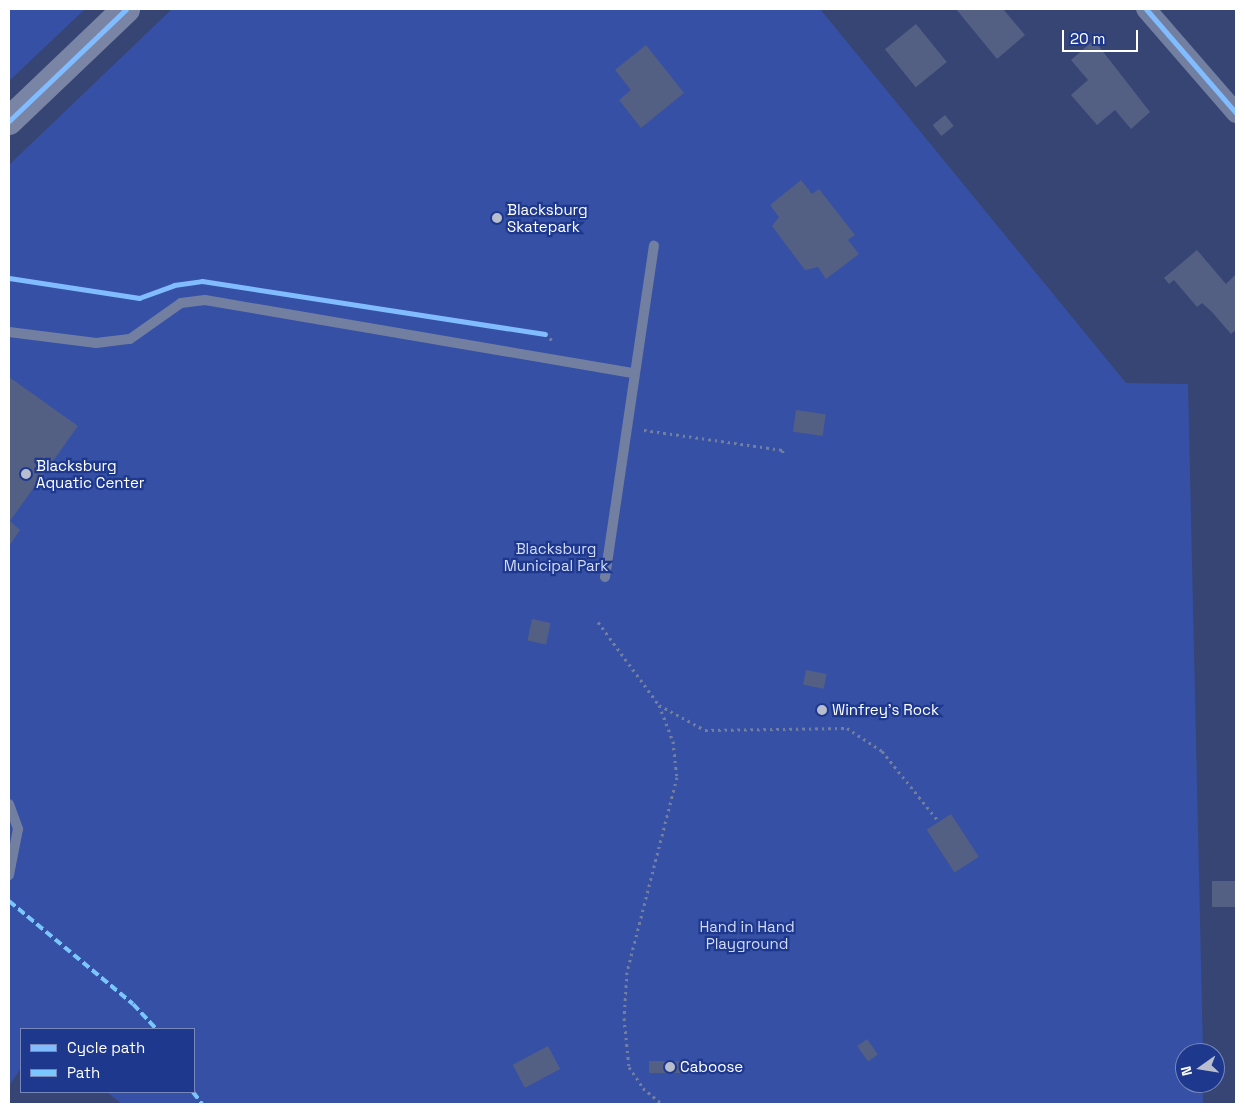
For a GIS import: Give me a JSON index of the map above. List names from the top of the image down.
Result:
{
  "parks": ["Blacksburg Municipal Park", "Hand in Hand Playground"],
  "places": [
    "Blacksburg Skatepark",
    "Blacksburg Aquatic Center",
    "Winfrey’s Rock",
    "Caboose"
  ],
  "legend": ["Cycle path", "Path"],
  "scale_bar": "20 m",
  "north": "left"
}
